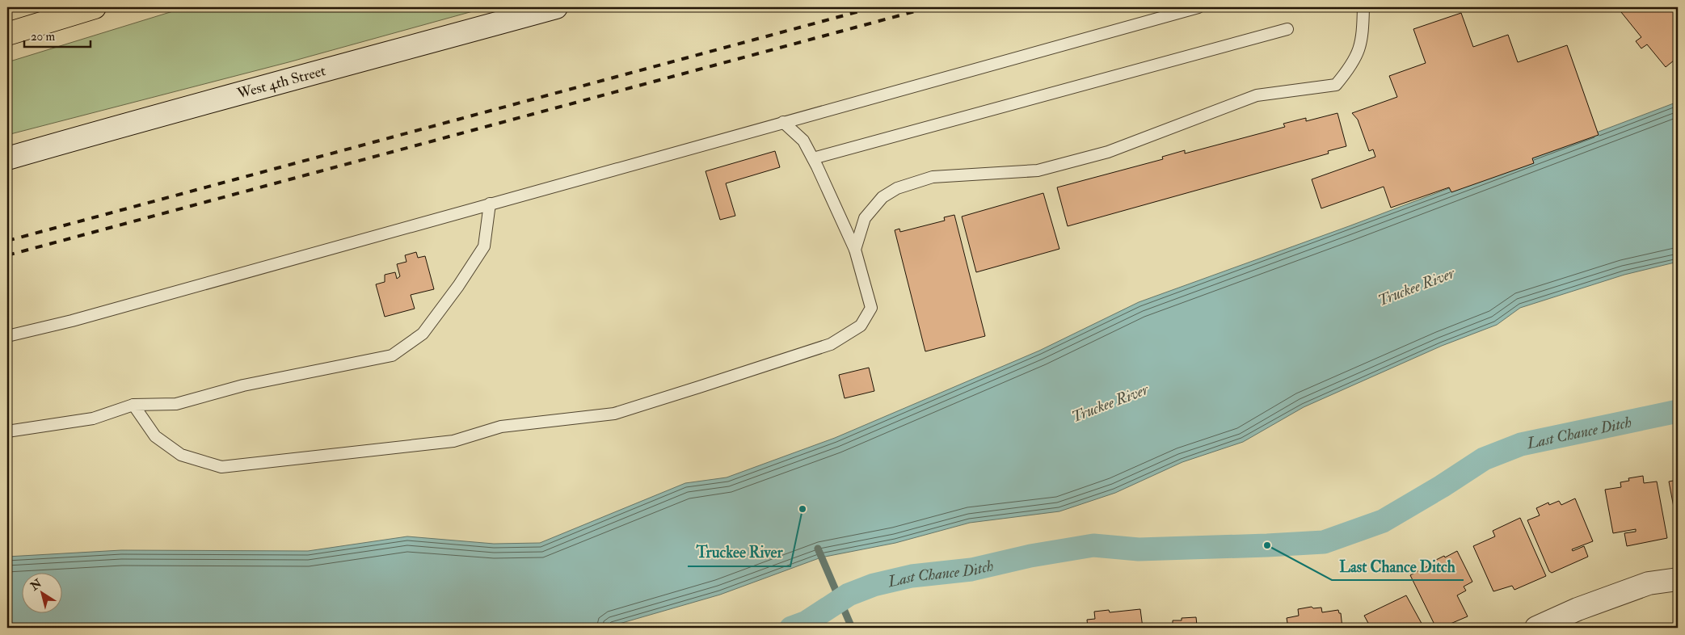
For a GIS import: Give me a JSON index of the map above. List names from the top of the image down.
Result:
{
  "streets": {
    "main road": ["West 4th Street"]
  },
  "water": ["Truckee River", "Last Chance Ditch"],
  "places": ["Truckee River", "Last Chance Ditch"],
  "scale_bar": "20 m",
  "north": "top left"
}
